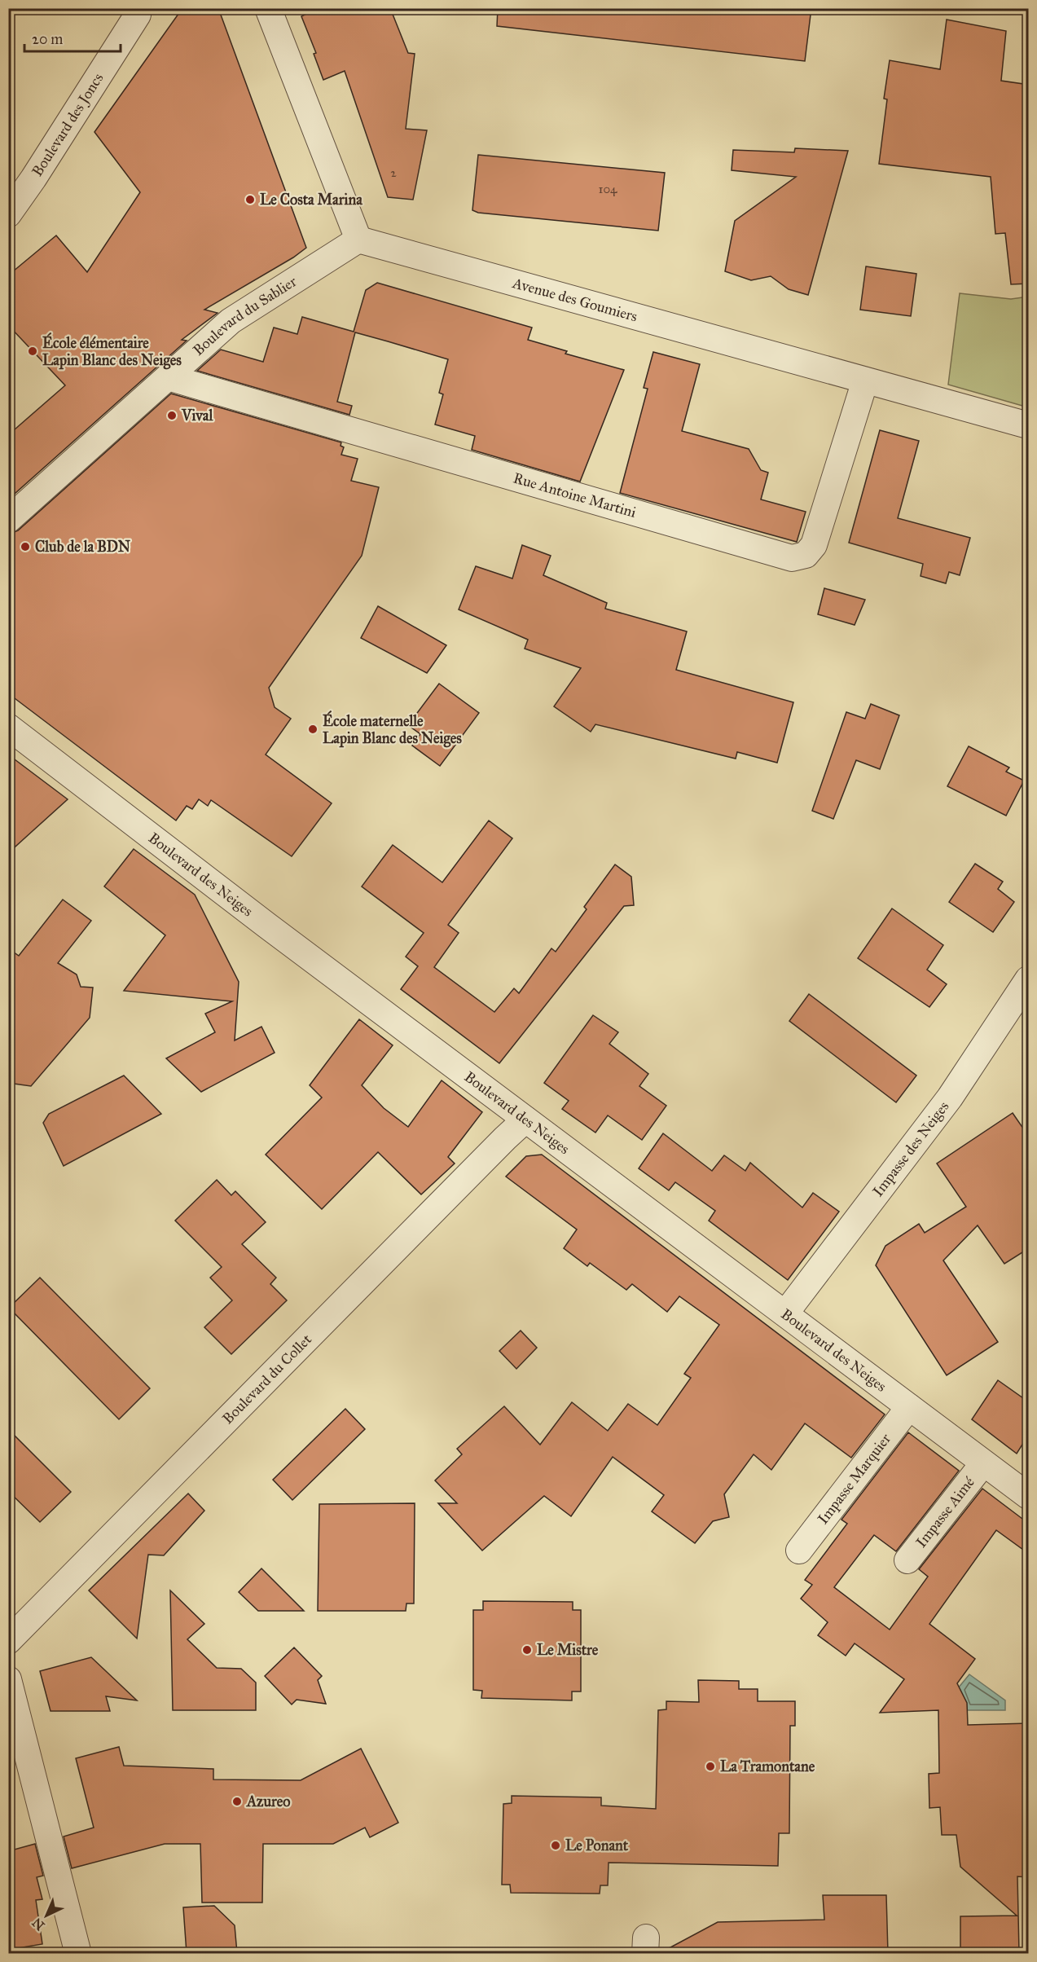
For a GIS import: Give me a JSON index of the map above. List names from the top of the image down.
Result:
{
  "streets": {
    "street": [
      "Boulevard des Joncs",
      "Avenue des Goumiers",
      "Boulevard du Sablier",
      "Rue Antoine Martini",
      "Boulevard des Neiges",
      "Impasse des Neiges",
      "Boulevard du Collet",
      "Impasse Marquier",
      "Impasse Aimé"
    ]
  },
  "crossings": [
    ["Avenue des Goumiers", "Boulevard du Sablier"],
    ["Avenue des Goumiers", "Rue Antoine Martini"],
    ["Boulevard du Sablier", "Rue Antoine Martini"],
    ["Boulevard des Neiges", "Impasse des Neiges"],
    ["Boulevard des Neiges", "Boulevard du Collet"],
    ["Boulevard des Neiges", "Impasse Marquier"],
    ["Boulevard des Neiges", "Impasse Aimé"]
  ],
  "places": [
    "Le Costa Marina",
    "École élémentaire Lapin Blanc des Neiges",
    "Vival",
    "Club de la BDN",
    "École maternelle Lapin Blanc des Neiges",
    "Le Mistre",
    "La Tramontane",
    "Azureo",
    "Le Ponant"
  ],
  "house_numbers": ["2", "104"],
  "scale_bar": "20 m",
  "north": "bottom left"
}
